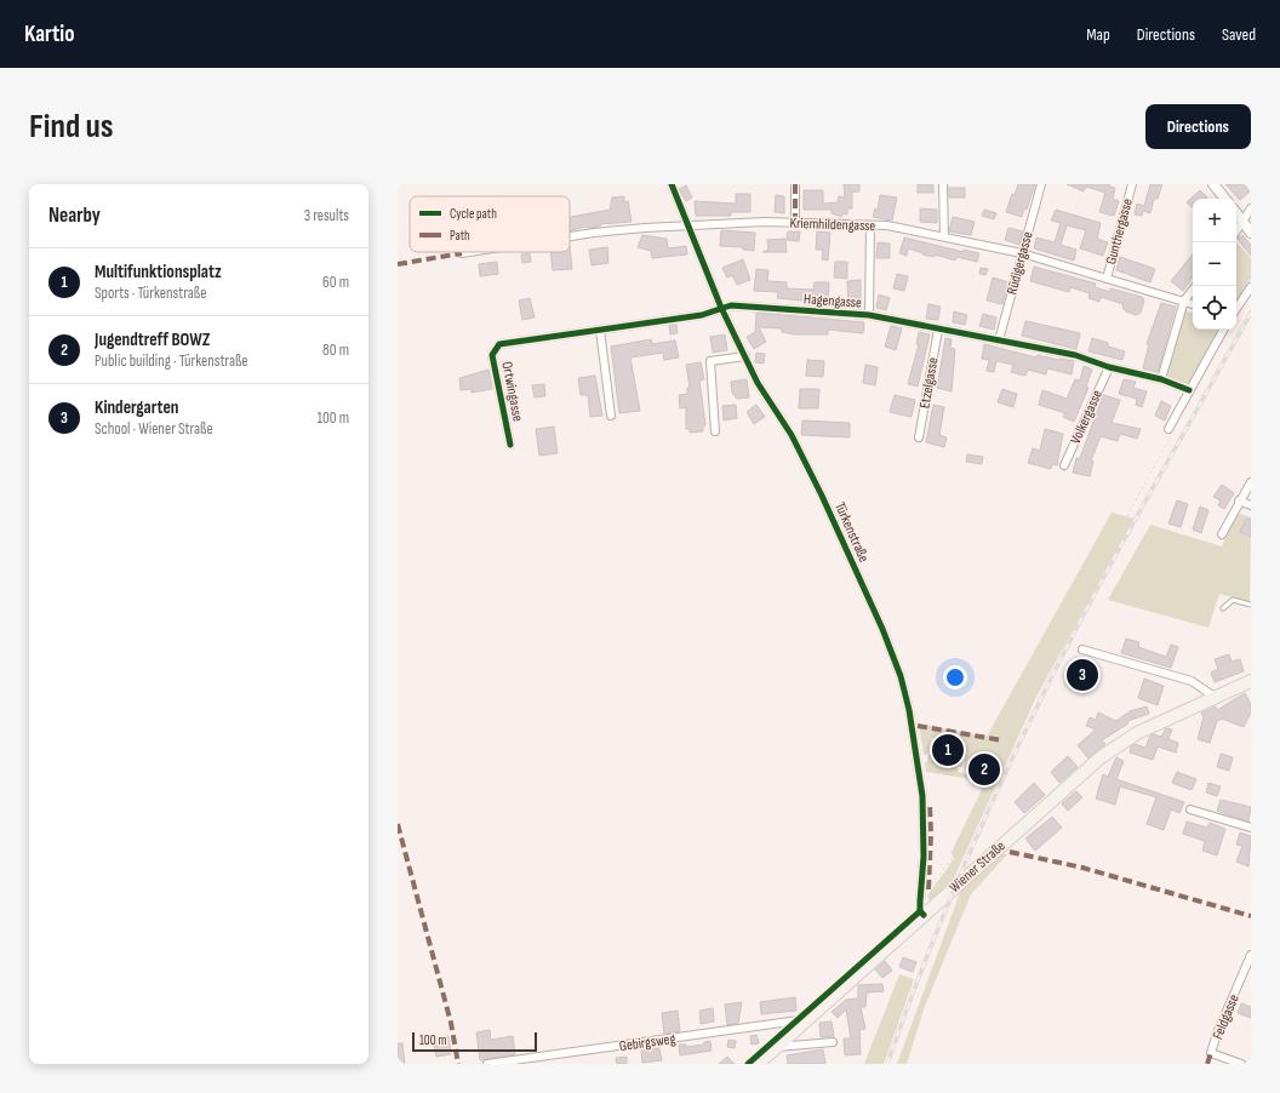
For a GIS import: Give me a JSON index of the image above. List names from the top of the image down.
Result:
{
  "streets": {
    "main road": ["Wiener Straße"],
    "street": [
      "Kriemhildengasse",
      "Gunthergasse",
      "Rüdigergasse",
      "Hagengasse",
      "Etzelgasse",
      "Ortwingasse",
      "Volkergasse",
      "Türkenstraße",
      "Feldgasse",
      "Gebirgsweg"
    ]
  },
  "crossings": [
    ["Kriemhildengasse", "Gunthergasse"],
    ["Kriemhildengasse", "Rüdigergasse"],
    ["Kriemhildengasse", "Türkenstraße"],
    ["Rüdigergasse", "Hagengasse"],
    ["Hagengasse", "Etzelgasse"],
    ["Hagengasse", "Ortwingasse"],
    ["Hagengasse", "Volkergasse"],
    ["Hagengasse", "Türkenstraße"],
    ["Türkenstraße", "Wiener Straße"],
    ["Wiener Straße", "Gebirgsweg"]
  ],
  "legend": ["Cycle path", "Path"],
  "scale_bar": "100 m",
  "page": {
    "header": "Kartio",
    "nav": ["Map", "Directions", "Saved"],
    "buttons": "Directions",
    "title": "Find us",
    "heading": ["Nearby", "3 results"],
    "map_buttons": ["+", "−"],
    "list": [
      {
        "mark": "1",
        "name": "Multifunktionsplatz",
        "note": "Sports · Türkenstraße",
        "value": "60 m"
      },
      {
        "mark": "2",
        "name": "Jugendtreff BOWZ",
        "note": "Public building · Türkenstraße",
        "value": "80 m"
      },
      {
        "mark": "3",
        "name": "Kindergarten",
        "note": "School · Wiener Straße",
        "value": "100 m"
      }
    ],
    "pins": ["3", "1", "2"],
    "scale": "100 m"
  }
}
